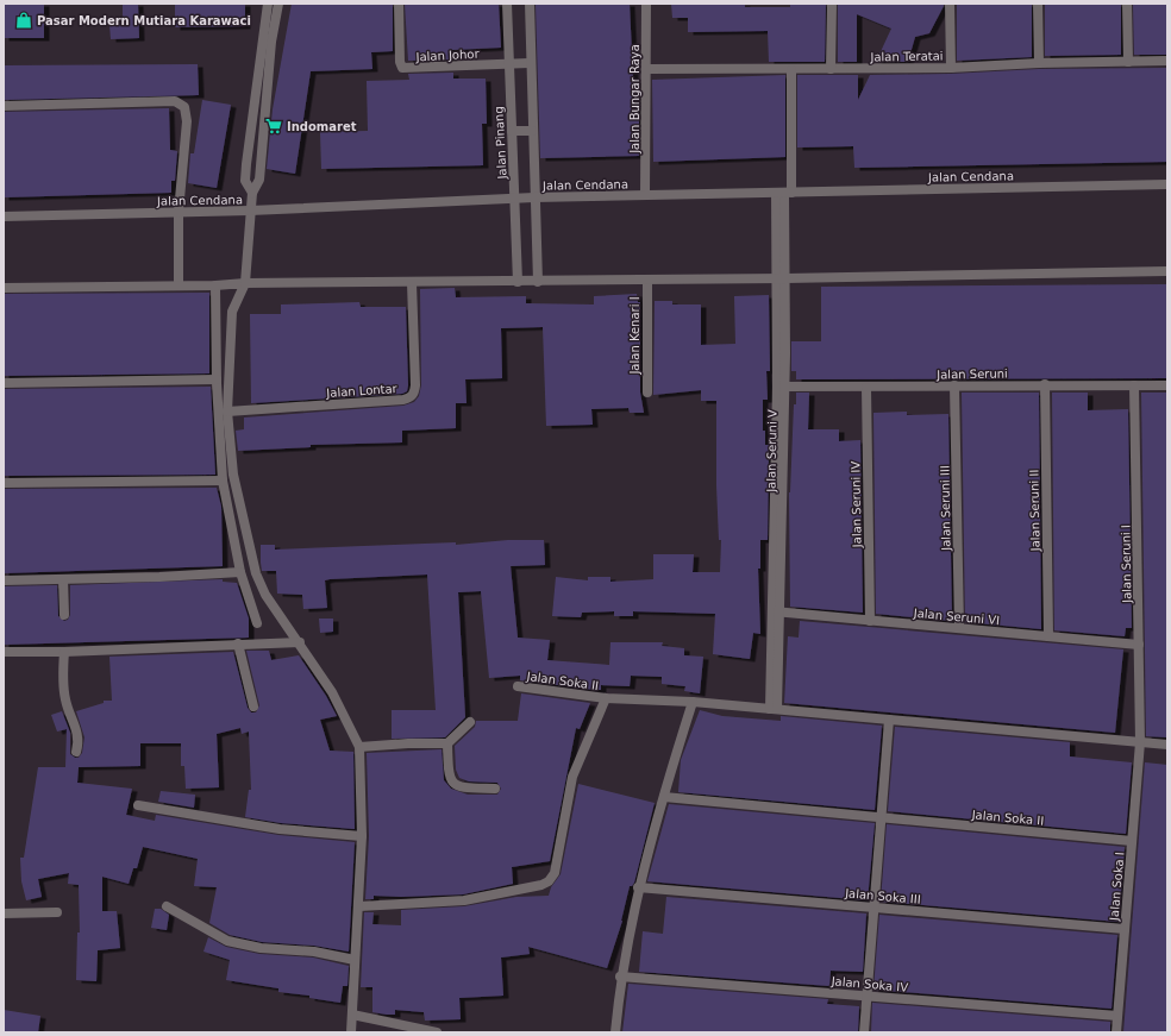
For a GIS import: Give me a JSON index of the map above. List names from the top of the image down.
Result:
{
  "streets": {
    "street": [
      "Jalan Johor",
      "Jalan Teratai",
      "Jalan Bungar Raya",
      "Jalan Pinang",
      "Jalan Cendana",
      "Jalan Kenari I",
      "Jalan Seruni",
      "Jalan Lontar",
      "Jalan Seruni V",
      "Jalan Seruni IV",
      "Jalan Seruni III",
      "Jalan Seruni II",
      "Jalan Seruni I",
      "Jalan Seruni VI",
      "Jalan Soka II",
      "Jalan Soka I",
      "Jalan Soka III",
      "Jalan Soka IV"
    ]
  },
  "crossings": [
    ["Jalan Johor", "Jalan Pinang"],
    ["Jalan Teratai", "Jalan Bungar Raya"],
    ["Jalan Teratai", "Jalan Seruni V"],
    ["Jalan Bungar Raya", "Jalan Cendana"],
    ["Jalan Pinang", "Jalan Cendana"],
    ["Jalan Cendana", "Jalan Seruni V"],
    ["Jalan Seruni", "Jalan Seruni V"],
    ["Jalan Seruni", "Jalan Seruni IV"],
    ["Jalan Seruni", "Jalan Seruni III"],
    ["Jalan Seruni", "Jalan Seruni II"],
    ["Jalan Seruni", "Jalan Seruni I"],
    ["Jalan Seruni V", "Jalan Seruni VI"],
    ["Jalan Seruni IV", "Jalan Seruni VI"],
    ["Jalan Seruni III", "Jalan Seruni VI"],
    ["Jalan Seruni II", "Jalan Seruni VI"],
    ["Jalan Seruni I", "Jalan Seruni VI"],
    ["Jalan Seruni I", "Jalan Soka I"],
    ["Jalan Soka II", "Jalan Soka I"],
    ["Jalan Soka I", "Jalan Soka III"],
    ["Jalan Soka I", "Jalan Soka IV"]
  ],
  "places": {
    "shop": ["Pasar Modern Mutiara Karawaci"],
    "supermarket": ["Indomaret"]
  }
}
